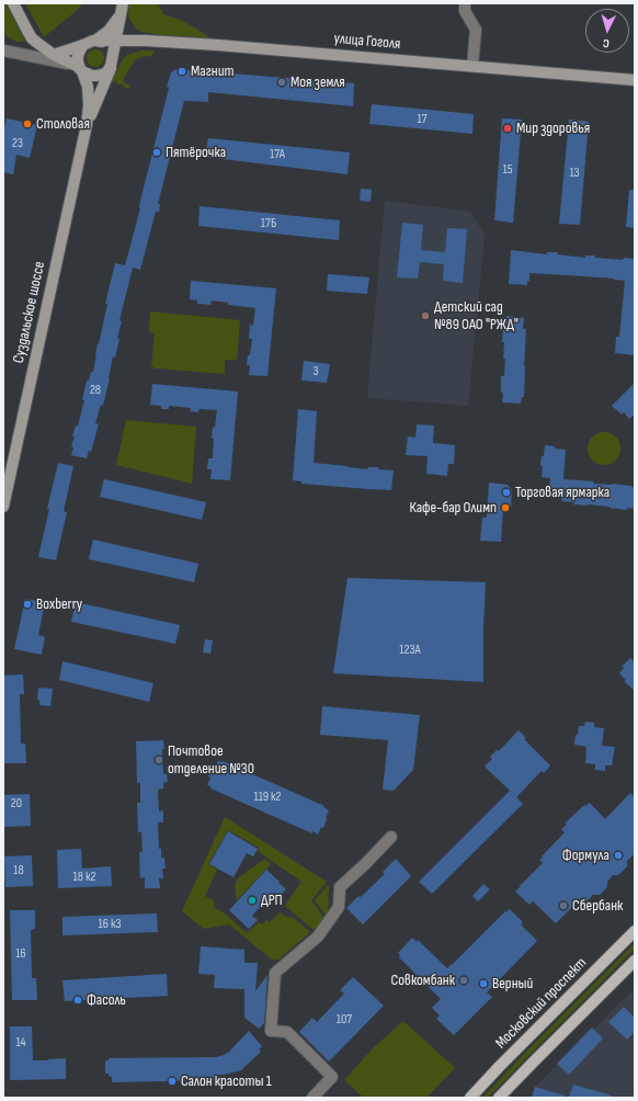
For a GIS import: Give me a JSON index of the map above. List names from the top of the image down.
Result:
{
  "streets": {
    "main road": ["улица Гоголя", "Суздальское шоссе", "Московский проспект"]
  },
  "crossings": [
    ["улица Гоголя", "Суздальское шоссе"]
  ],
  "places": [
    "Магнит",
    "Моя земля",
    "Столовая",
    "Мир здоровья",
    "Пятёрочка",
    "Детский сад №89 ОАО \"РЖД\"",
    "Торговая ярмарка",
    "Кафе-бар Олимп",
    "Boxberry",
    "Почтовое отделение №30",
    "Формула",
    "ДРП",
    "Сбербанк",
    "Совкомбанк",
    "Верный",
    "Фасоль",
    "Салон красоты 1"
  ],
  "house_numbers": [
    "17",
    "23",
    "17А",
    "15",
    "13",
    "17Б",
    "3",
    "28",
    "123А",
    "119 к2",
    "20",
    "18",
    "18 к2",
    "16 к3",
    "16",
    "107",
    "14"
  ],
  "north": "bottom"
}
